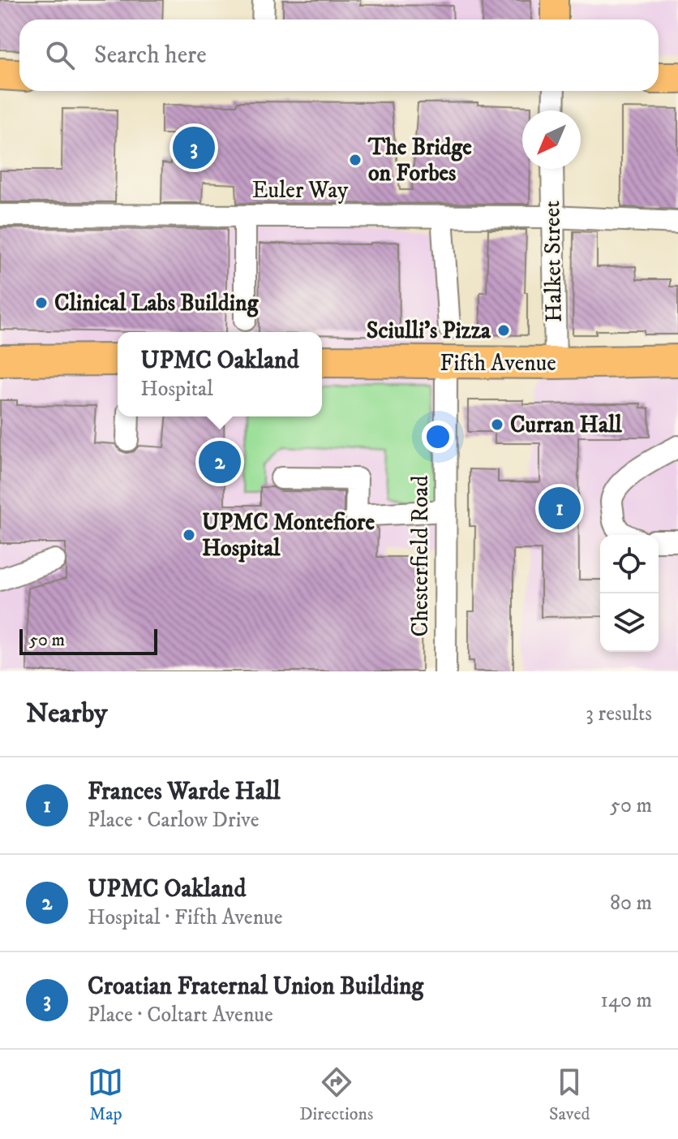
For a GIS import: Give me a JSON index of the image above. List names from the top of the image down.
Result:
{
  "streets": {
    "highway": ["Fifth Avenue"],
    "street": ["Euler Way", "Halket Street", "Chesterfield Road"]
  },
  "crossings": [
    ["Euler Way", "Halket Street"],
    ["Halket Street", "Fifth Avenue"],
    ["Fifth Avenue", "Chesterfield Road"]
  ],
  "places": [
    "The Bridge on Forbes",
    "Clinical Labs Building",
    "Sciulli's Pizza",
    "Curran Hall",
    "UPMC Montefiore Hospital"
  ],
  "scale_bar": "50 m",
  "north": "bottom left",
  "page": {
    "search": "Search here",
    "pins": ["3", "2", "1"],
    "popup": ["UPMC Oakland", "Hospital"],
    "scale": "50 m",
    "heading": ["Nearby", "3 results"],
    "list": [
      {
        "mark": "1",
        "name": "Frances Warde Hall",
        "note": "Place · Carlow Drive",
        "value": "50 m"
      },
      {
        "mark": "2",
        "name": "UPMC Oakland",
        "note": "Hospital · Fifth Avenue",
        "value": "80 m"
      },
      {
        "mark": "3",
        "name": "Croatian Fraternal Union Building",
        "note": "Place · Coltart Avenue",
        "value": "140 m"
      }
    ],
    "nav": ["Map", "Directions", "Saved"]
  }
}
